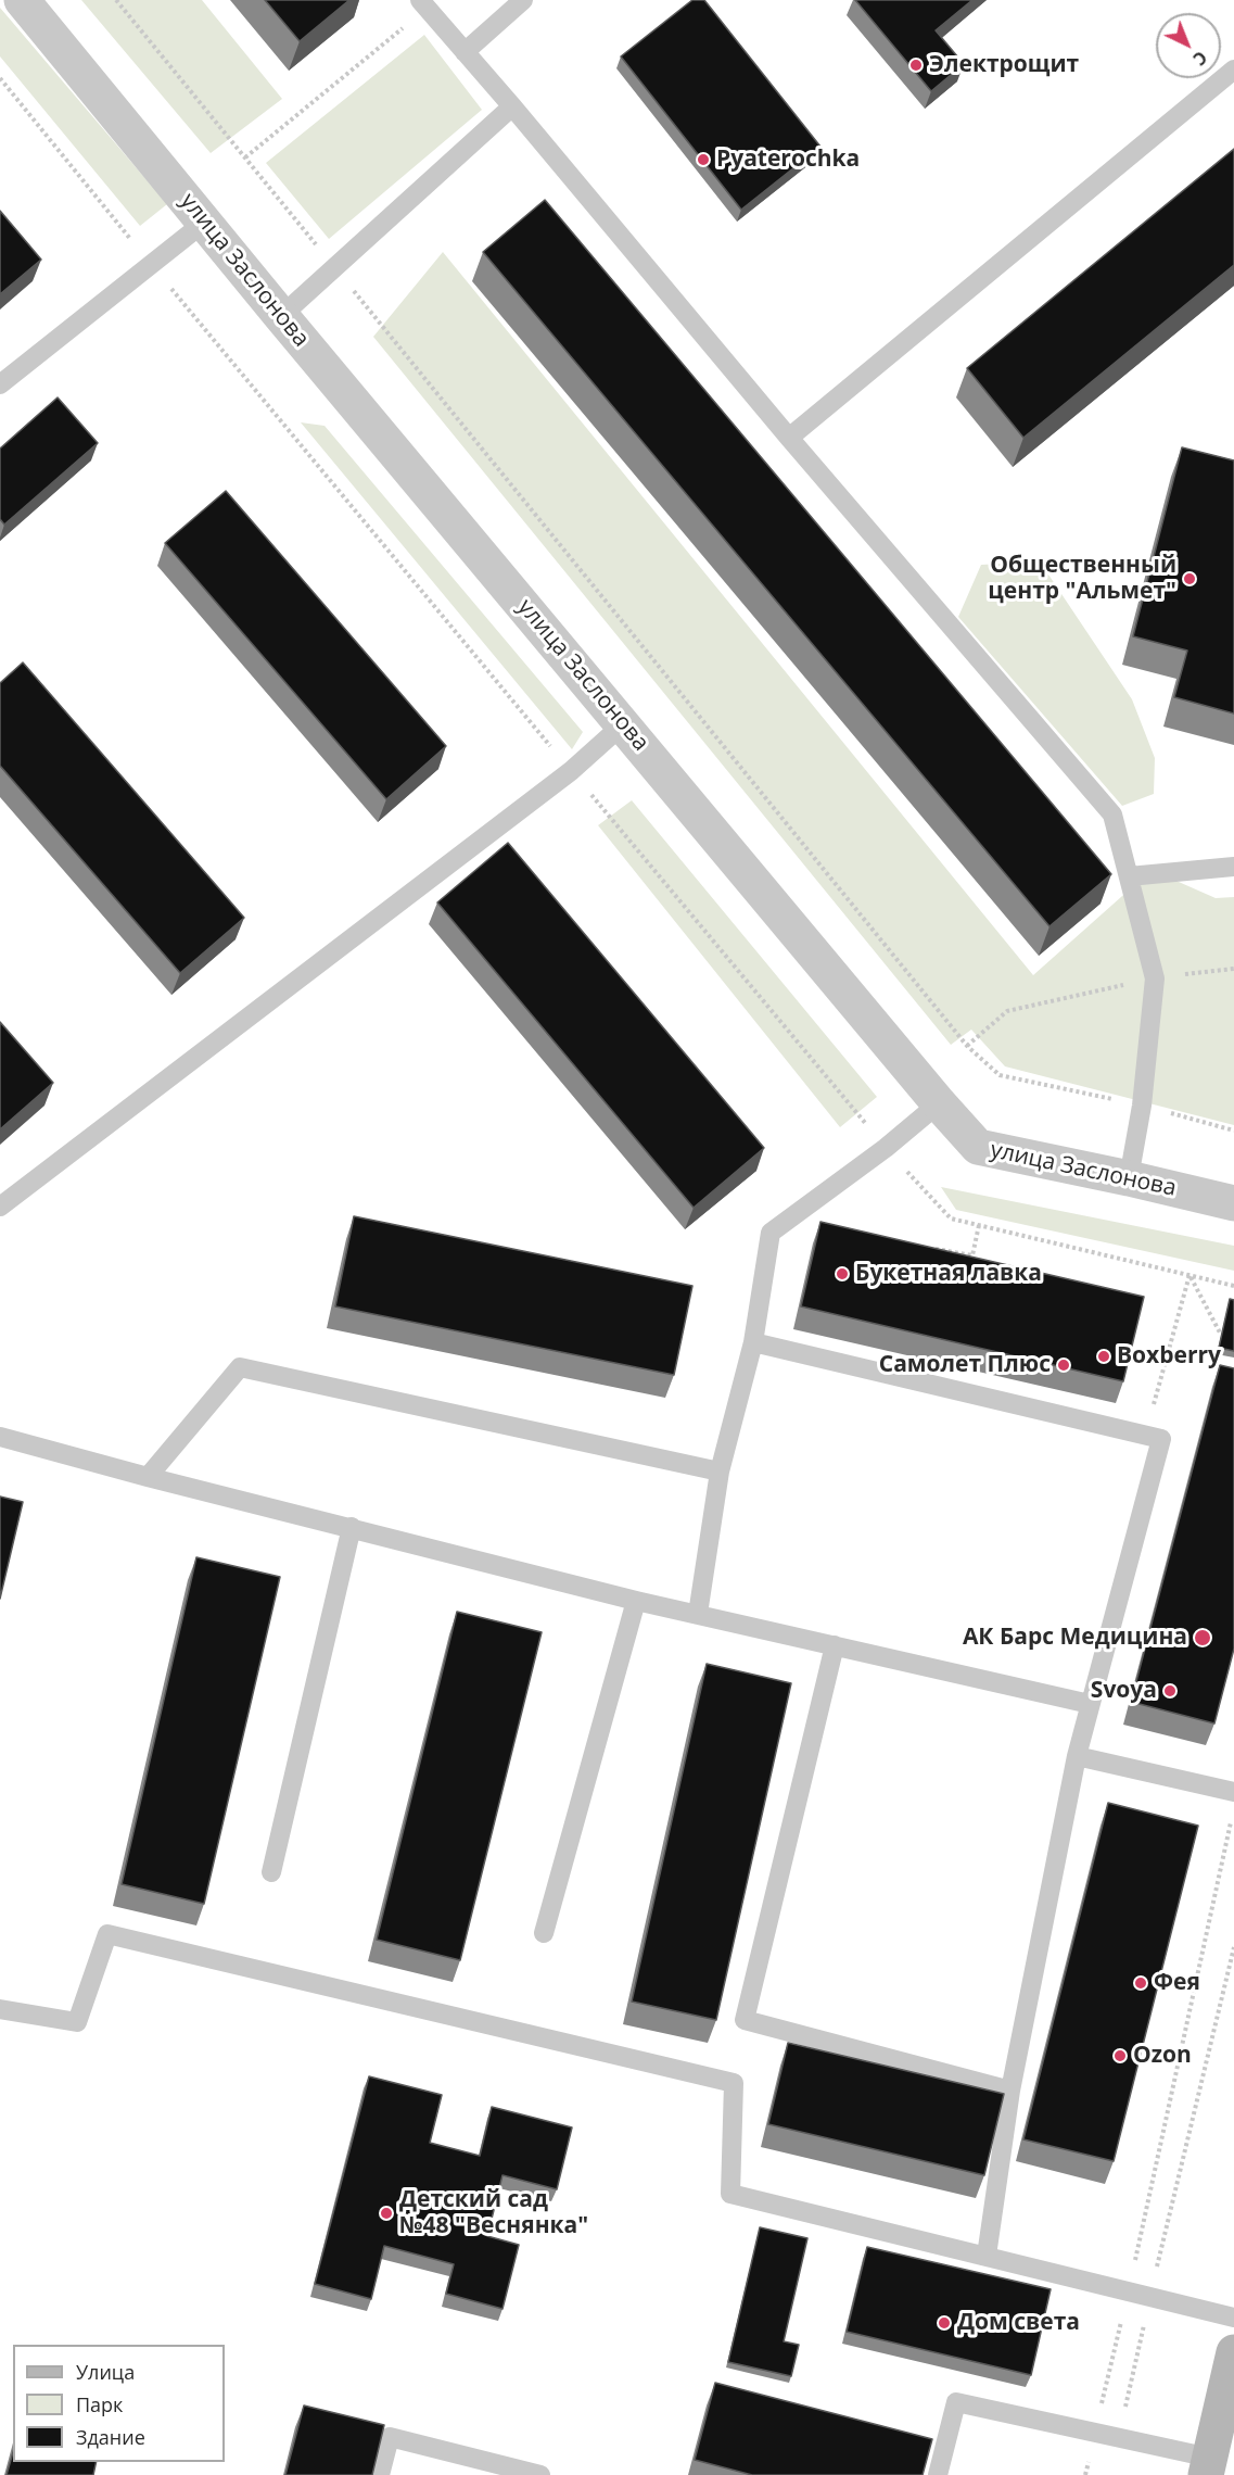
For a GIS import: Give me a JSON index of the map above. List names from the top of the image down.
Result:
{
  "streets": {
    "street": ["улица Заслонова"]
  },
  "places": [
    "Электрощит",
    "Pyaterochka",
    "Общественный центр \"Альмет\"",
    "Букетная лавка",
    "Boxberry",
    "Самолет Плюс",
    "АК Барс Медицина",
    "Svoya",
    "Фея",
    "Ozon",
    "Детский сад №48 \"Веснянка\"",
    "Дом света"
  ],
  "legend": ["Улица", "Парк", "Здание"],
  "north": "bottom right"
}
